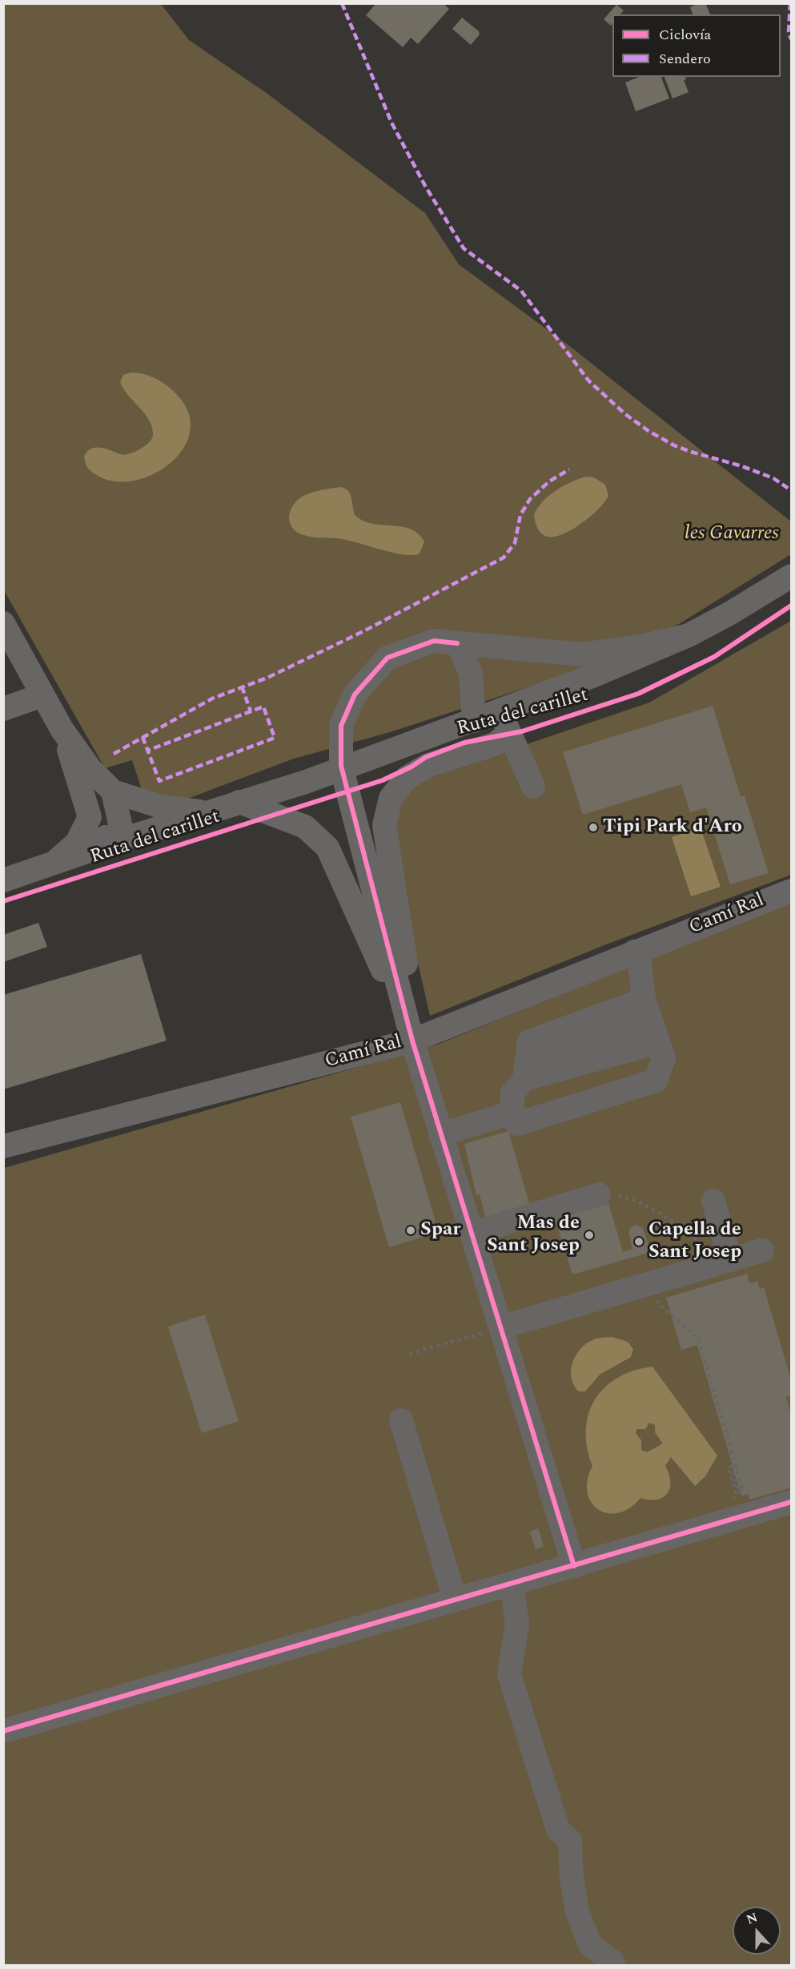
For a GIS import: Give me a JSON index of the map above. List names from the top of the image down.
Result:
{
  "streets": {
    "street": ["Camí Ral"],
    "cycle path": ["Ruta del carillet"]
  },
  "parks": ["les Gavarres"],
  "places": [
    "Tipi Park d'Aro",
    "Spar",
    "Mas de Sant Josep",
    "Capella de Sant Josep"
  ],
  "legend": ["Ciclovía", "Sendero"],
  "north": "top"
}
